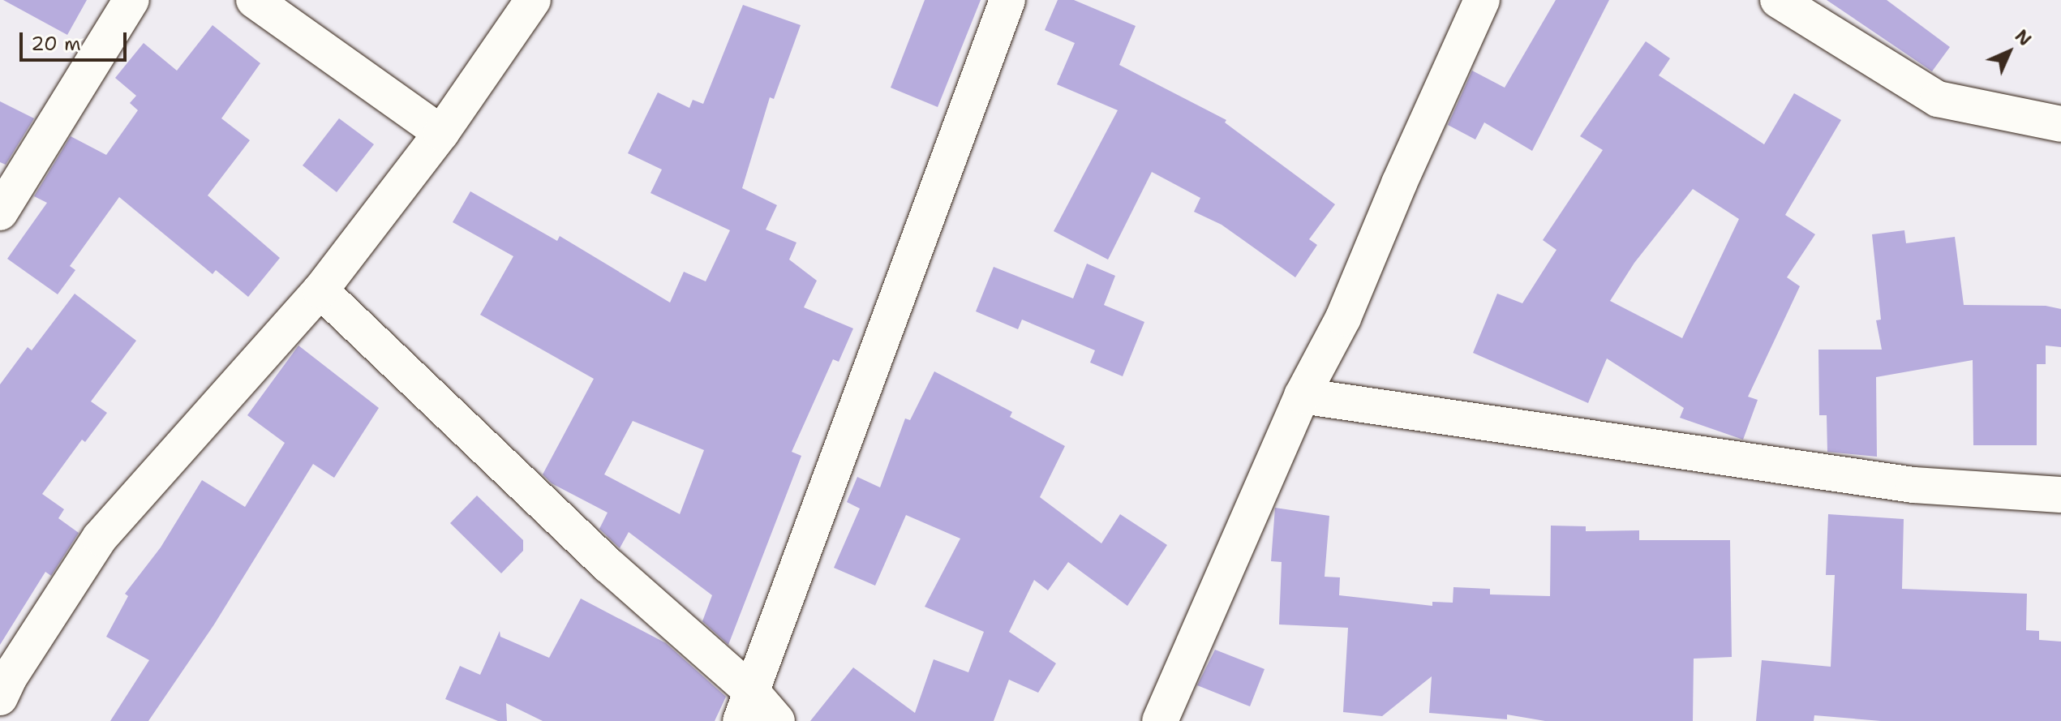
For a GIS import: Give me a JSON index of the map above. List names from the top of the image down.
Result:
{
  "scale_bar": "20 m",
  "north": "top right"
}
